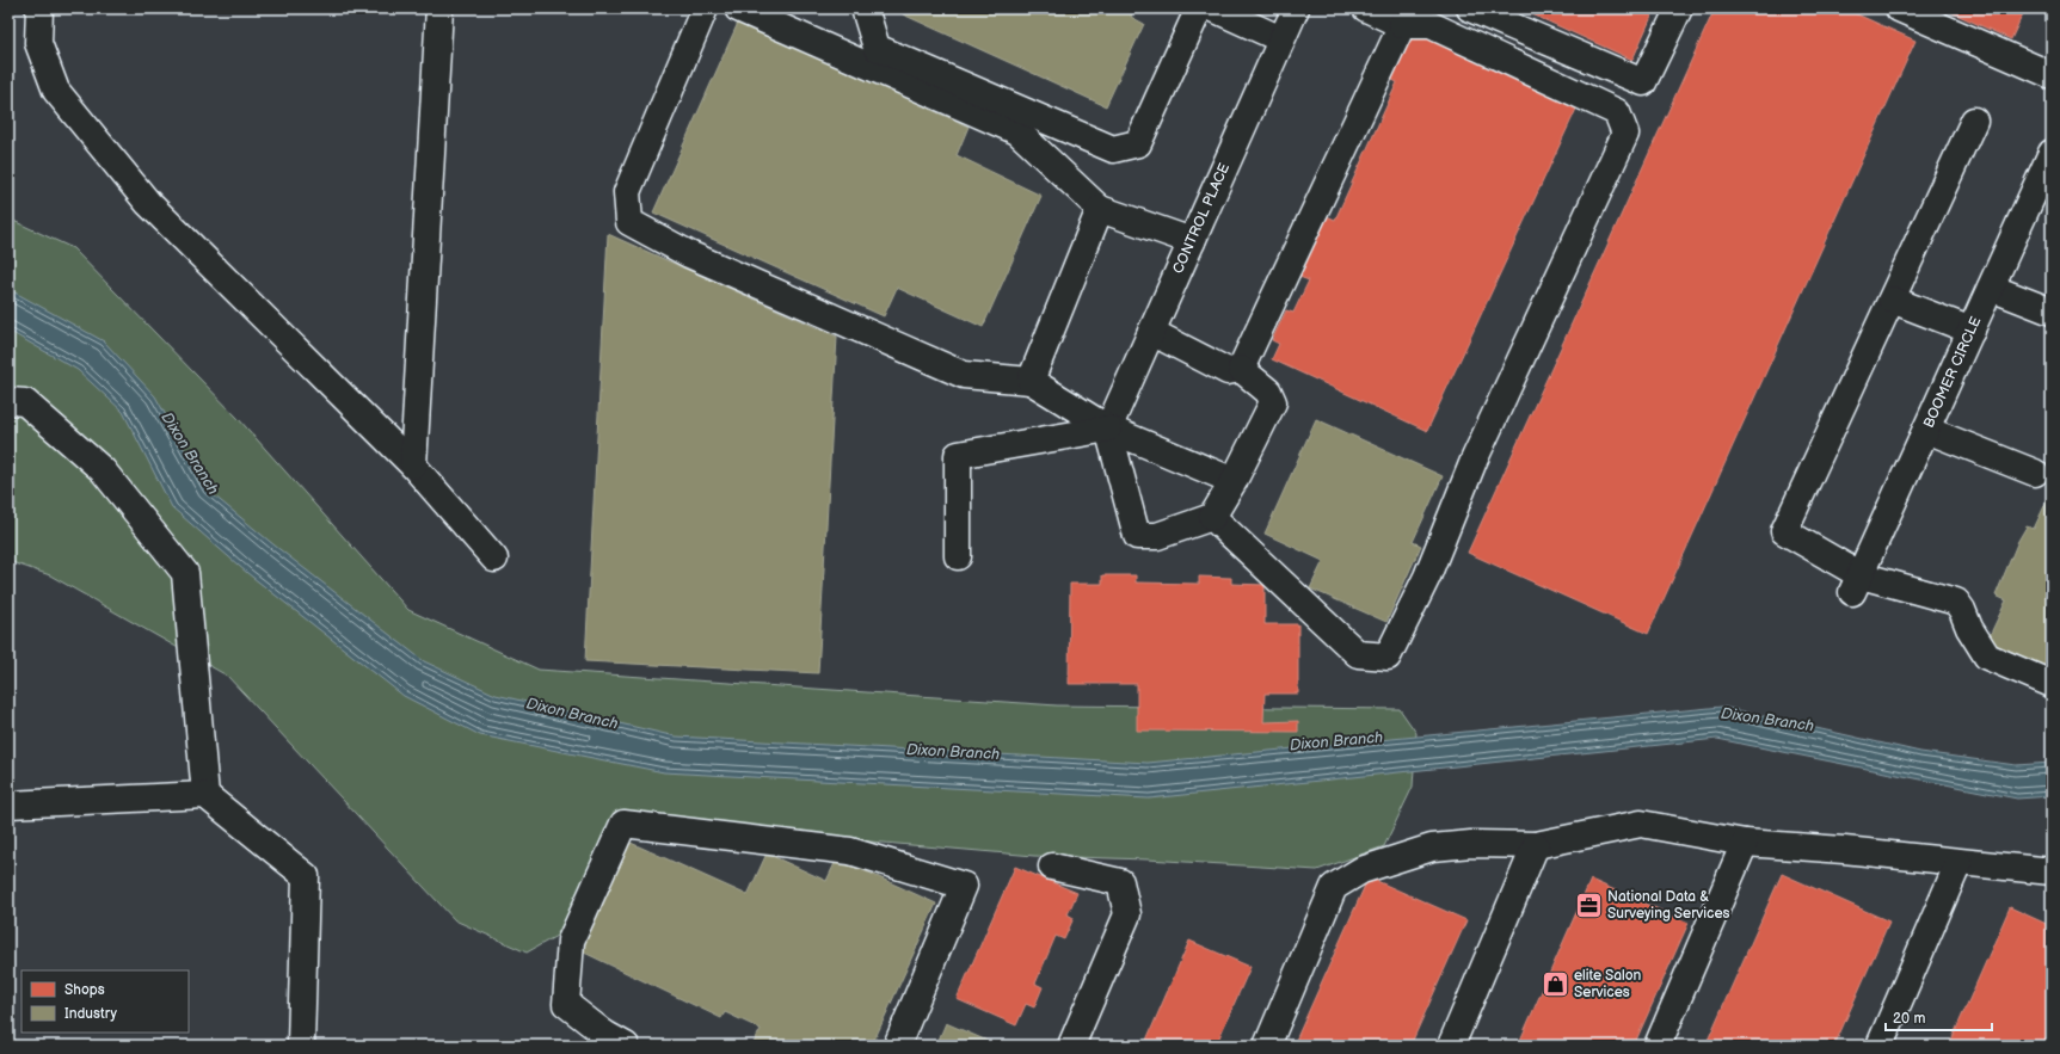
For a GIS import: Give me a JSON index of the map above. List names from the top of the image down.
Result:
{
  "streets": {
    "street": ["CONTROL PLACE", "BOOMER CIRCLE"]
  },
  "water": ["Dixon Branch"],
  "places": {
    "office": ["National Data & Surveying Services"],
    "shop": ["elite Salon Services"]
  },
  "legend": ["Shops", "Industry"],
  "scale_bar": "20 m"
}
